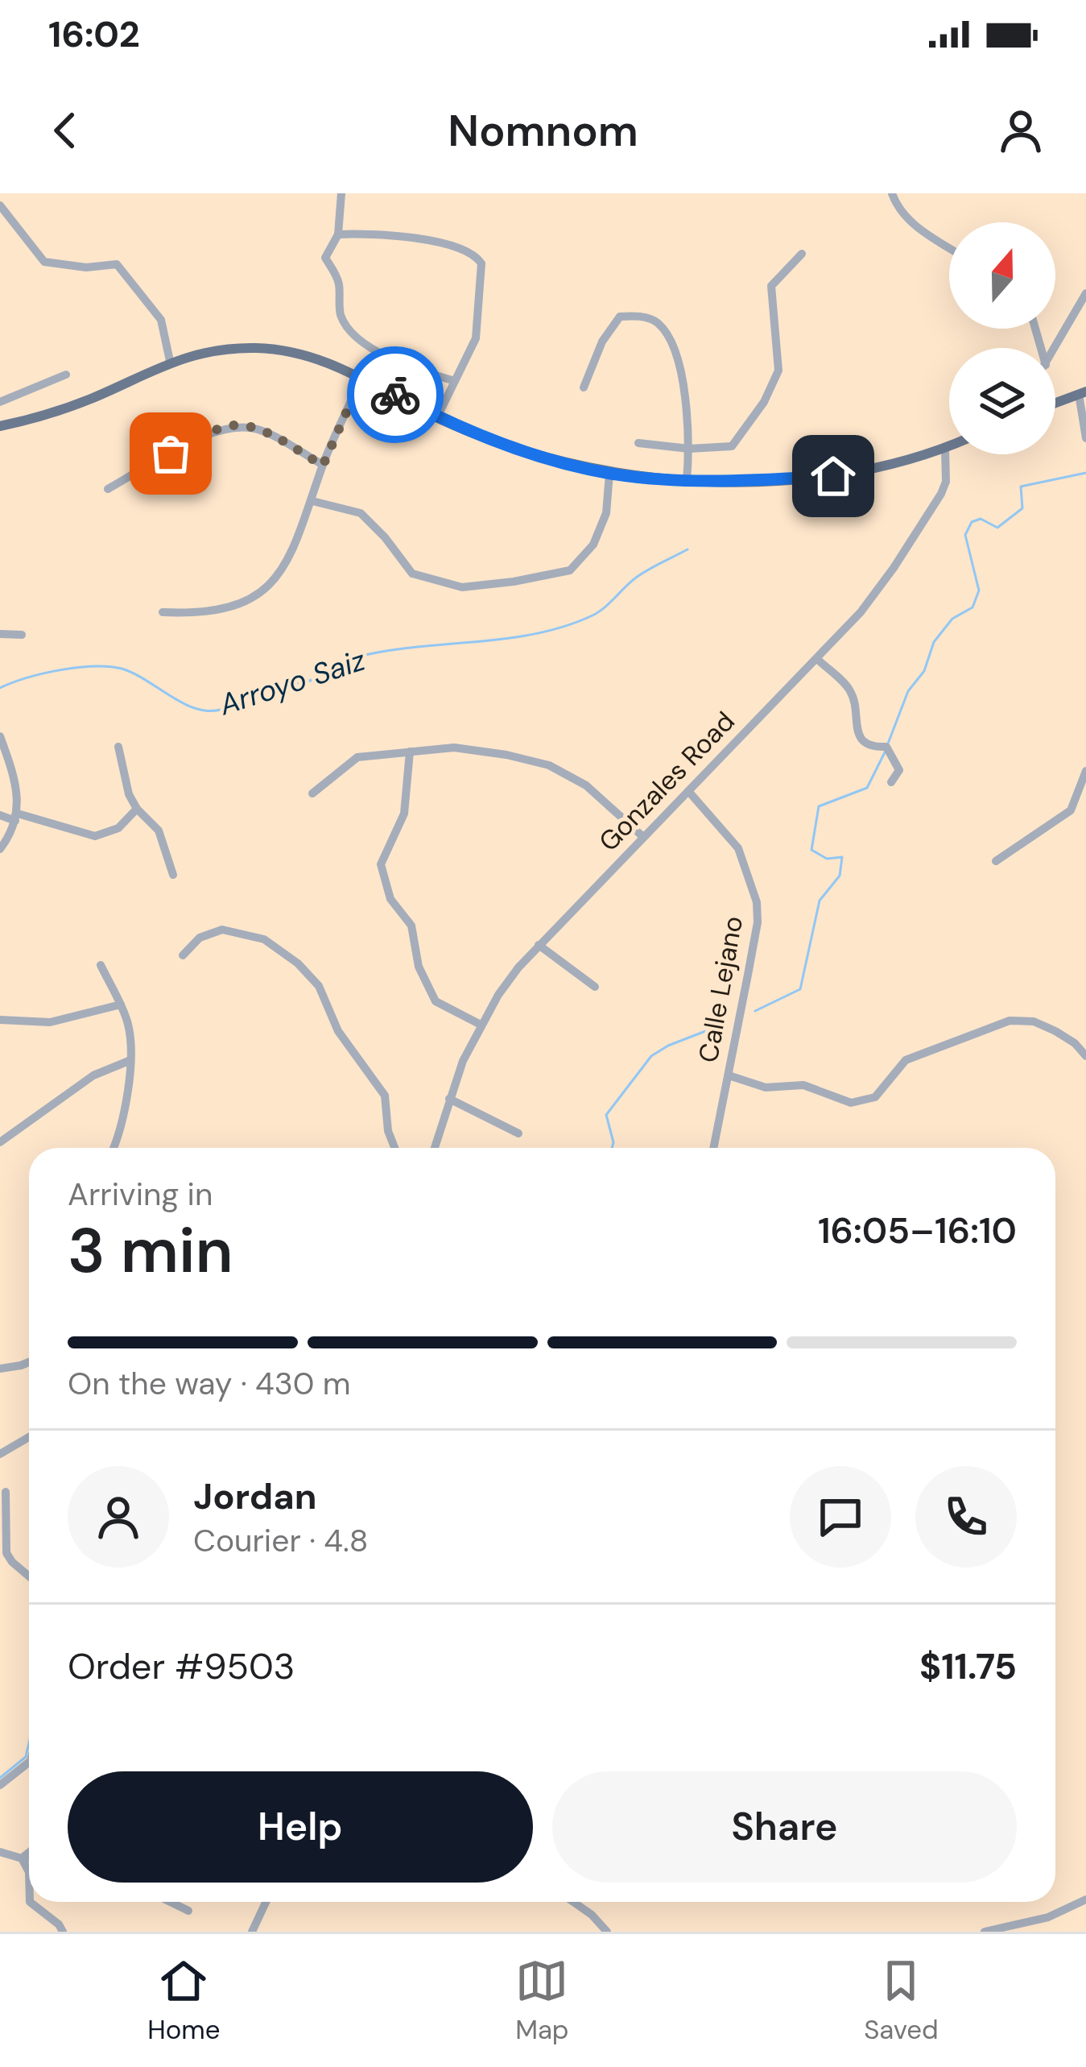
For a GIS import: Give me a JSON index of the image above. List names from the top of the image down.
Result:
{
  "streets": {
    "street": ["Gonzales Road", "Calle Lejano"]
  },
  "crossings": [
    ["Gonzales Road", "Calle Lejano"]
  ],
  "water": ["Arroyo Saiz"],
  "north": "top",
  "page": {
    "status": "16:02",
    "header": "Nomnom",
    "heading": ["3 min", "Arriving in", "16:05–16:10"],
    "panel": [
      "Jordan",
      "Courier · 4.8",
      "Order #9503",
      "$11.75"
    ],
    "bar": "On the way · 430 m",
    "buttons": ["Help", "Share"],
    "tabs": ["Home", "Map", "Saved"]
  }
}
